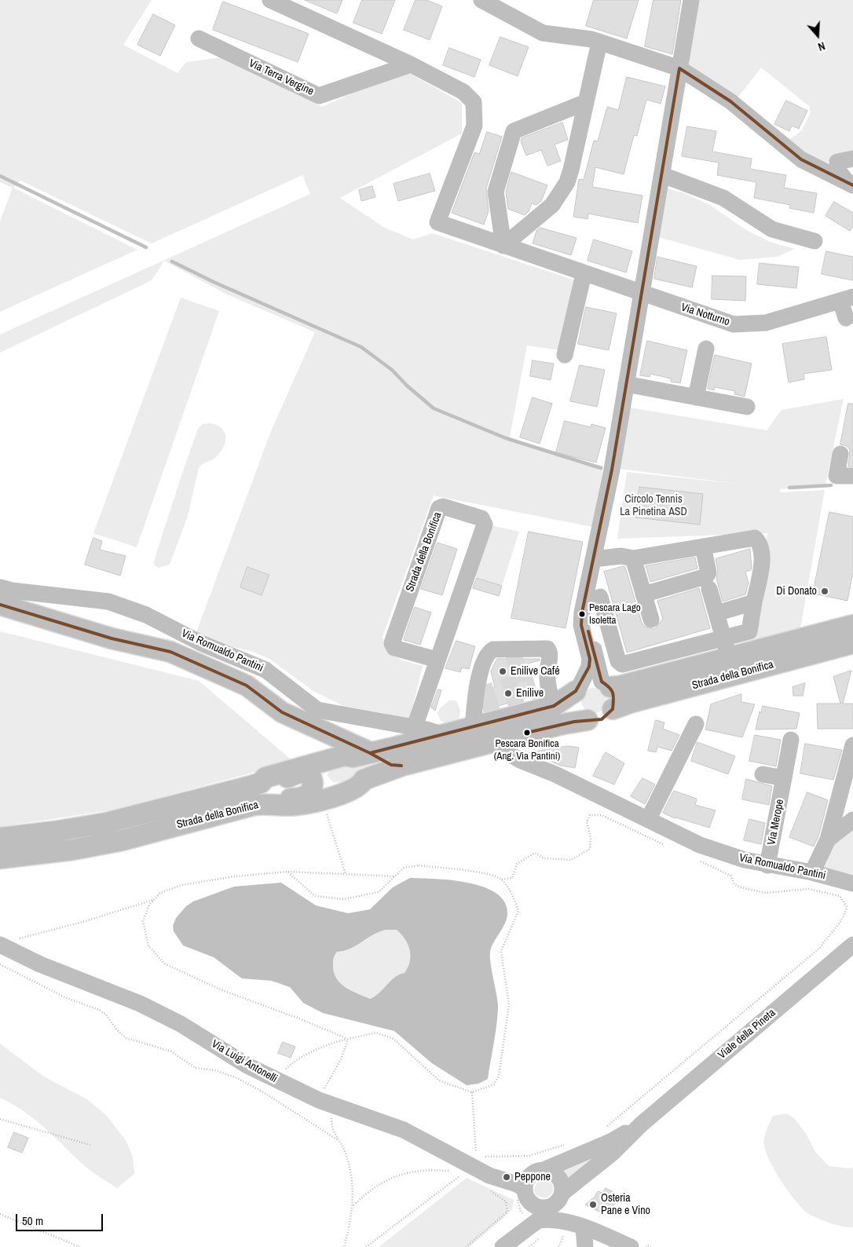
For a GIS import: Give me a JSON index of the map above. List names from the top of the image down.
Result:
{
  "streets": {
    "main road": ["Strada della Bonifica", "Via Romualdo Pantini"],
    "street": [
      "Via Terra Vergine",
      "Via Notturno",
      "Via Merope",
      "Viale della Pineta",
      "Via Luigi Antonelli"
    ]
  },
  "crossings": [
    ["Via Terra Vergine", "Via Notturno"],
    ["Strada della Bonifica", "Via Romualdo Pantini"],
    ["Via Romualdo Pantini", "Via Merope"],
    ["Viale della Pineta", "Via Luigi Antonelli"]
  ],
  "parks": ["Circolo Tennis La Pinetina ASD"],
  "places": [
    "Di Donato",
    "Pescara Lago Isoletta",
    "Enilive Café",
    "Enilive",
    "Pescara Bonifica (Ang. Via Pantini)",
    "Peppone",
    "Osteria Pane e Vino"
  ],
  "scale_bar": "50 m",
  "north": "bottom"
}
